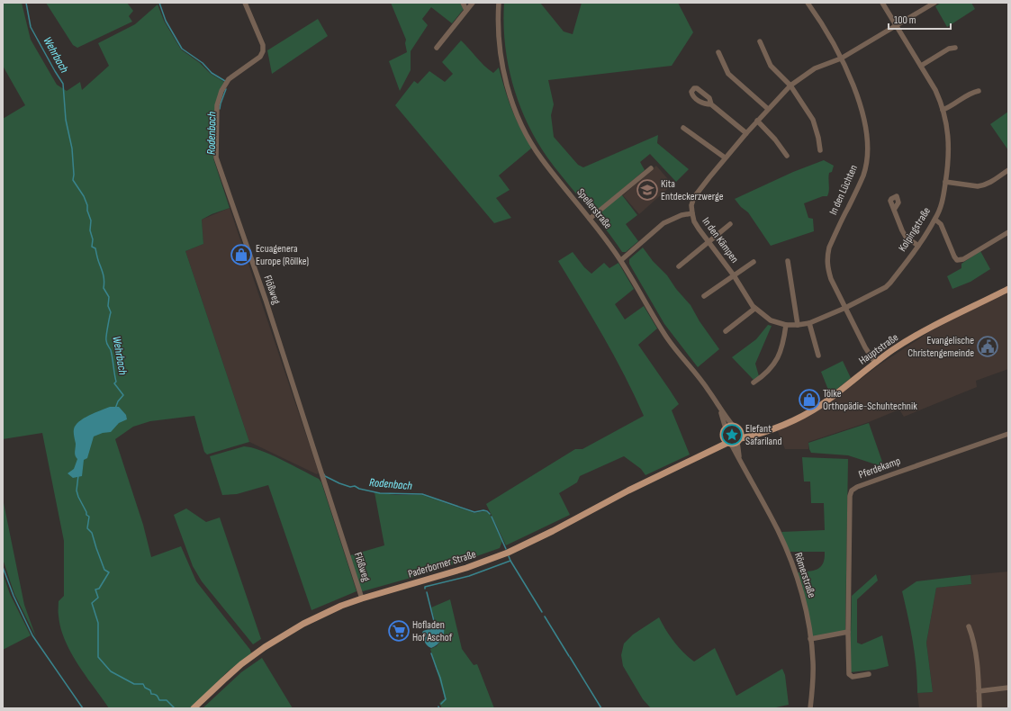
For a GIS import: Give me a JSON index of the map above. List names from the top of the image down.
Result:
{
  "streets": {
    "main road": ["Hauptstraße", "Paderborner Straße"],
    "street": [
      "In den Lüchten",
      "Spellerstraße",
      "Kolpingstraße",
      "In den Kämpen",
      "Flößweg",
      "Pferdekamp",
      "Römerstraße"
    ]
  },
  "crossings": [
    ["In den Lüchten", "Kolpingstraße"],
    ["In den Lüchten", "In den Kämpen"],
    ["In den Lüchten", "Hauptstraße"],
    ["Kolpingstraße", "In den Kämpen"],
    ["Flößweg", "Paderborner Straße"],
    ["Hauptstraße", "Paderborner Straße"],
    ["Hauptstraße", "Römerstraße"],
    ["Paderborner Straße", "Römerstraße"]
  ],
  "water": ["Wehrbach", "Rodenbach"],
  "places": {
    "school or university": ["Kita Entdeckerzwerge"],
    "shop": ["Ecuagenera Europe (Röllke)", "Tölke Orthopädie-Schuhtechnik"],
    "public building": ["Evangelische Christengemeinde"],
    "place": ["Elefant Safariland"],
    "supermarket": ["Hofladen Hof Aschof"]
  },
  "scale_bar": "100 m"
}
